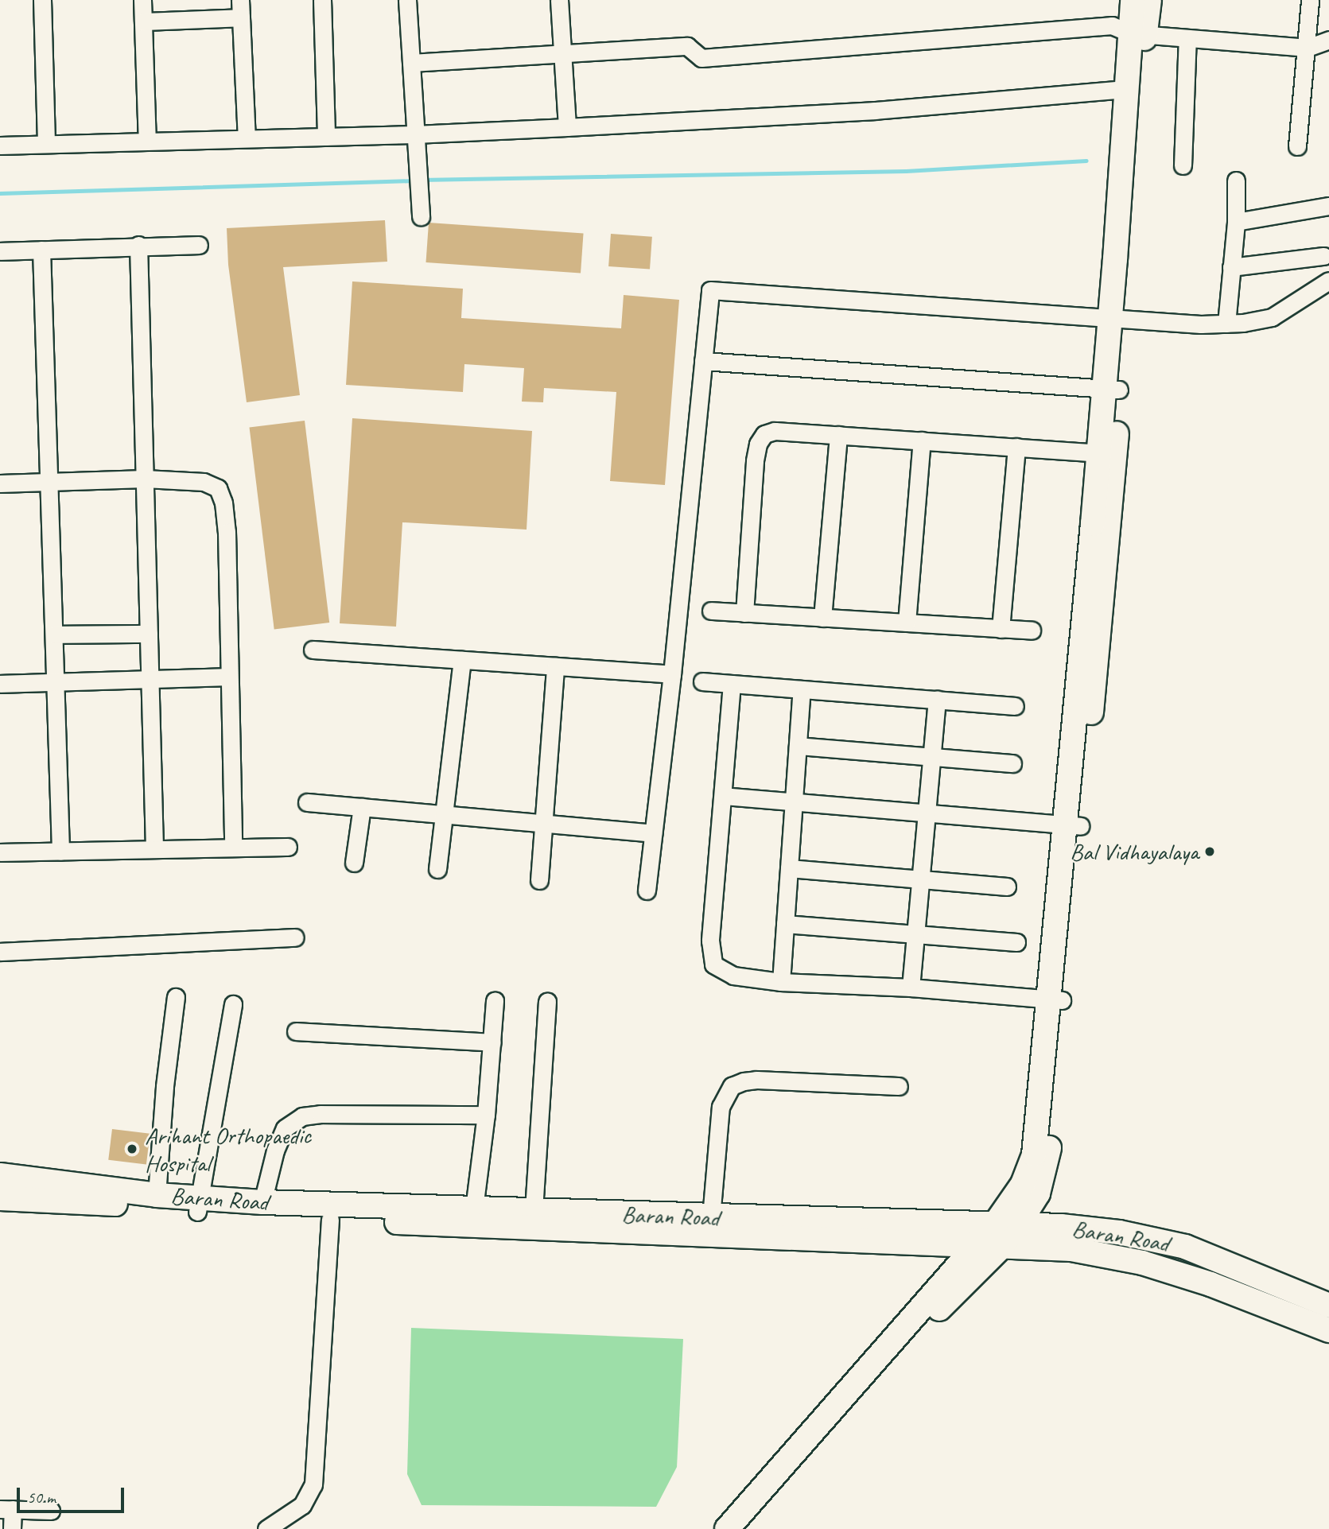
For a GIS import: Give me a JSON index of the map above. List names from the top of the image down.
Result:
{
  "streets": {
    "street": ["Baran Road"]
  },
  "places": ["Bal Vidhayalaya", "Arihant Orthopaedic Hospital"],
  "scale_bar": "50 m"
}
